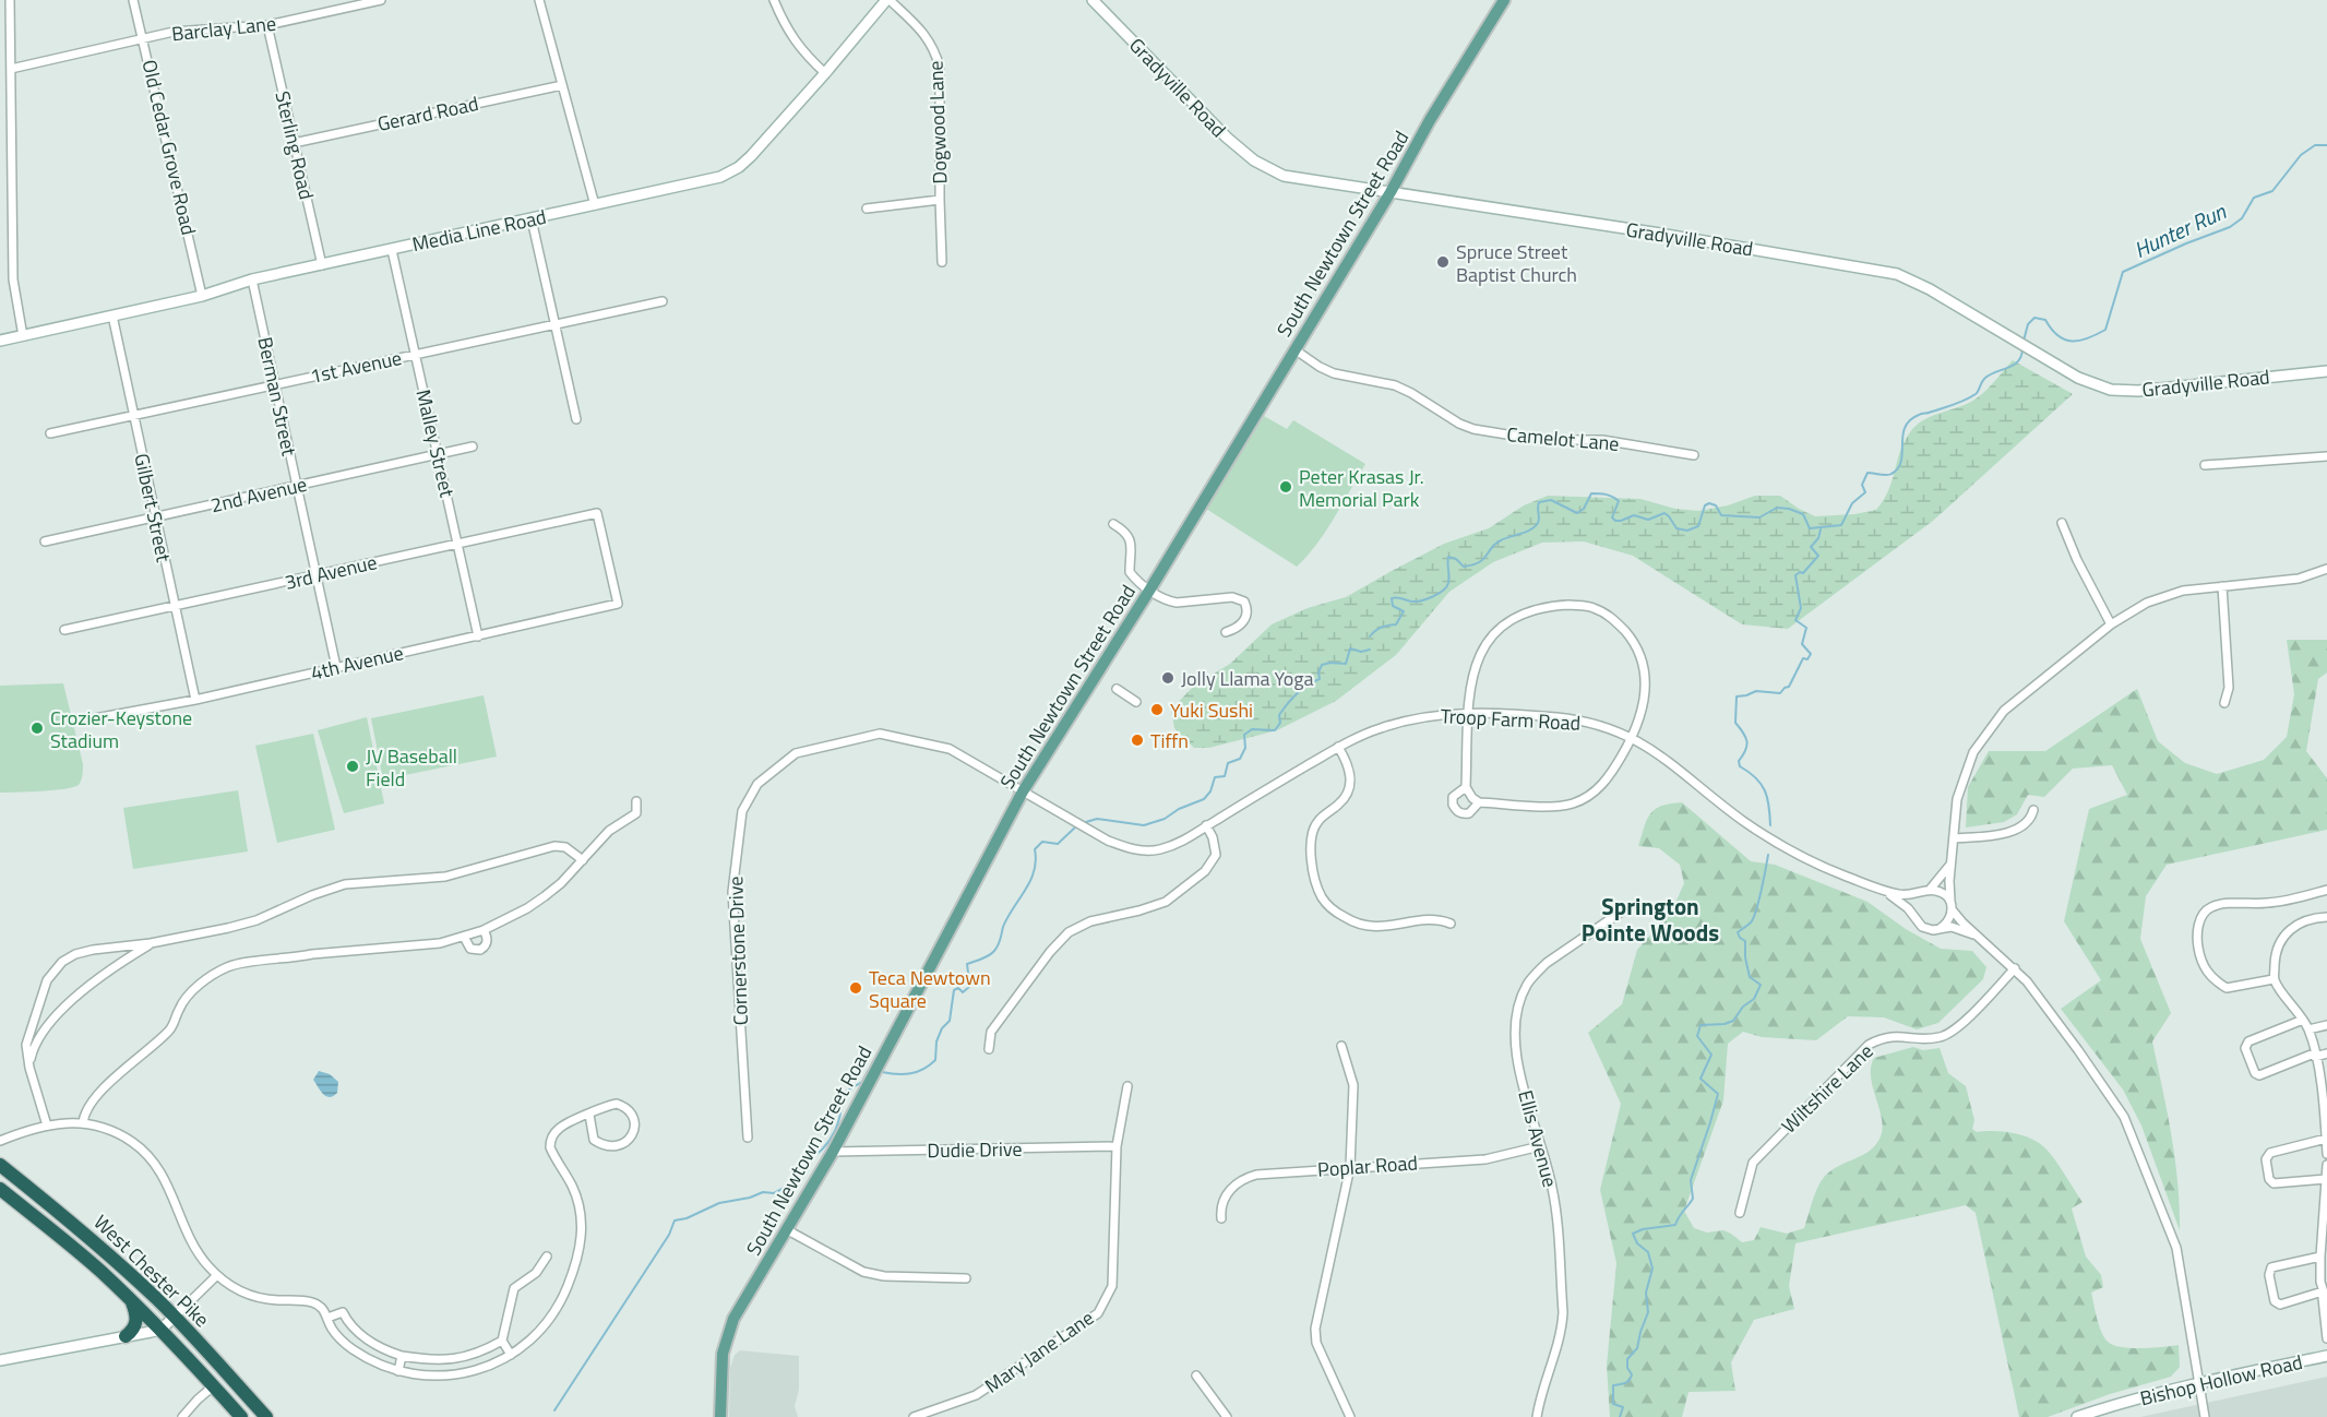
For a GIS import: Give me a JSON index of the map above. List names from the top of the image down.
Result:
{
  "streets": {
    "highway": ["West Chester Pike"],
    "main road": [
      "Gradyville Road",
      "Media Line Road",
      "South Newtown Street Road",
      "Bishop Hollow Road"
    ],
    "street": [
      "Barclay Lane",
      "Gerard Road",
      "Dogwood Lane",
      "Sterling Road",
      "Old Cedar Grove Road",
      "1st Avenue",
      "Berman Street",
      "Camelot Lane",
      "Malley Street",
      "2nd Avenue",
      "Gilbert Street",
      "3rd Avenue",
      "4th Avenue",
      "Troop Farm Road",
      "Cornerstone Drive",
      "Wiltshire Lane",
      "Ellis Avenue",
      "Dudie Drive",
      "Poplar Road",
      "Mary Jane Lane"
    ]
  },
  "crossings": [
    ["Barclay Lane", "Sterling Road"],
    ["Barclay Lane", "Old Cedar Grove Road"],
    ["Gradyville Road", "South Newtown Street Road"],
    ["Gerard Road", "Sterling Road"],
    ["Dogwood Lane", "Media Line Road"],
    ["Sterling Road", "Media Line Road"],
    ["Old Cedar Grove Road", "Media Line Road"],
    ["Media Line Road", "Berman Street"],
    ["Media Line Road", "Malley Street"],
    ["Media Line Road", "Gilbert Street"],
    ["South Newtown Street Road", "Camelot Lane"],
    ["South Newtown Street Road", "Troop Farm Road"],
    ["South Newtown Street Road", "Cornerstone Drive"],
    ["South Newtown Street Road", "Dudie Drive"],
    ["1st Avenue", "Berman Street"],
    ["1st Avenue", "Malley Street"],
    ["1st Avenue", "Gilbert Street"],
    ["Berman Street", "2nd Avenue"],
    ["Berman Street", "3rd Avenue"],
    ["Berman Street", "4th Avenue"],
    ["Malley Street", "2nd Avenue"],
    ["Malley Street", "3rd Avenue"],
    ["Malley Street", "4th Avenue"],
    ["2nd Avenue", "Gilbert Street"],
    ["Gilbert Street", "3rd Avenue"],
    ["Gilbert Street", "4th Avenue"],
    ["3rd Avenue", "4th Avenue"],
    ["Troop Farm Road", "Cornerstone Drive"],
    ["Troop Farm Road", "Wiltshire Lane"],
    ["Troop Farm Road", "Bishop Hollow Road"],
    ["Ellis Avenue", "Poplar Road"],
    ["Dudie Drive", "Mary Jane Lane"]
  ],
  "districts": ["Springton Pointe Woods"],
  "water": ["Hunter Run"],
  "places": [
    "Spruce Street Baptist Church",
    "Peter Krasas Jr. Memorial Park",
    "Jolly Llama Yoga",
    "Yuki Sushi",
    "Crozier-Keystone Stadium",
    "Tiffn",
    "JV Baseball Field",
    "Teca Newtown Square"
  ]
}
